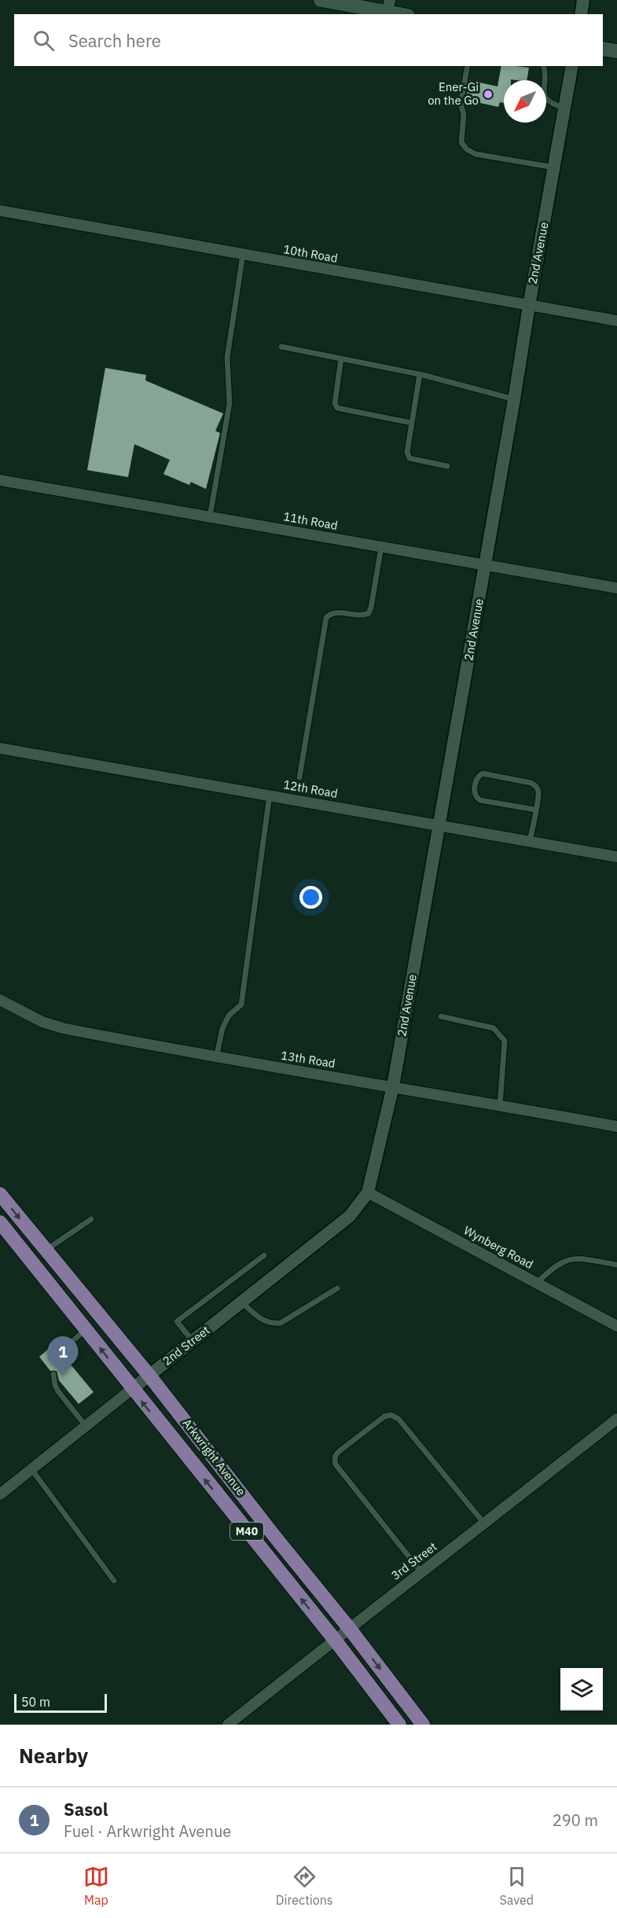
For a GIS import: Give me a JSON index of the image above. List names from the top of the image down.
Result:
{
  "streets": {
    "main road": ["Arkwright Avenue", "M40"],
    "street": [
      "2nd Avenue",
      "10th Road",
      "11th Road",
      "12th Road",
      "13th Road",
      "Wynberg Road",
      "2nd Street",
      "3rd Street"
    ]
  },
  "crossings": [
    ["2nd Avenue", "10th Road"],
    ["2nd Avenue", "11th Road"],
    ["2nd Avenue", "12th Road"],
    ["2nd Avenue", "13th Road"],
    ["2nd Avenue", "Wynberg Road"],
    ["2nd Avenue", "2nd Street"],
    ["Wynberg Road", "2nd Street"],
    ["2nd Street", "Arkwright Avenue"],
    ["Arkwright Avenue", "3rd Street"]
  ],
  "places": ["Ener-Gi on the Go"],
  "scale_bar": "50 m",
  "north": "bottom left",
  "page": {
    "search": "Search here",
    "pins": "1",
    "scale": "50 m",
    "heading": "Nearby",
    "list": [
      {
        "mark": "1",
        "name": "Sasol",
        "note": "Fuel · Arkwright Avenue",
        "value": "290 m"
      }
    ],
    "nav": ["Map", "Directions", "Saved"]
  }
}
